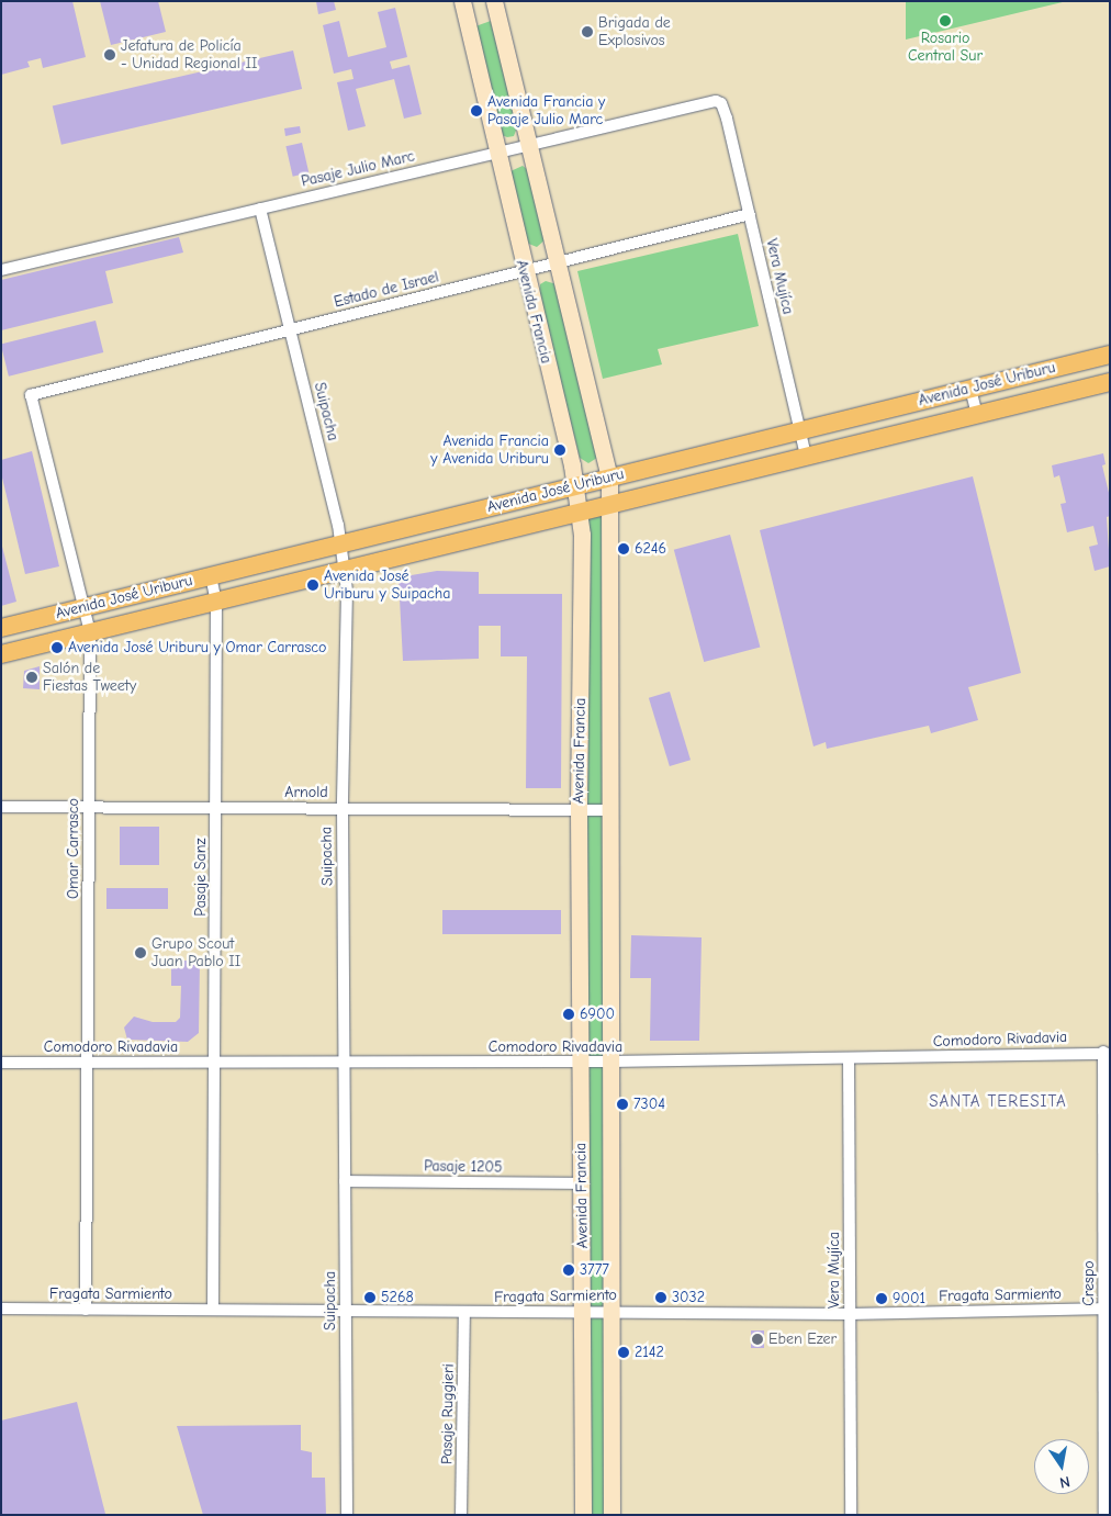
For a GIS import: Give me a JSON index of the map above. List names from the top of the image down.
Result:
{
  "streets": {
    "main road": ["Avenida Francia", "Avenida José Uriburu"],
    "street": [
      "Pasaje Julio Marc",
      "Vera Mujíca",
      "Estado de Israel",
      "Suipacha",
      "Arnold",
      "Omar Carrasco",
      "Pasaje Sanz",
      "Comodoro Rivadavia",
      "Pasaje 1205",
      "Crespo",
      "Fragata Sarmiento",
      "Pasaje Ruggieri"
    ]
  },
  "crossings": [
    ["Pasaje Julio Marc", "Vera Mujíca"],
    ["Pasaje Julio Marc", "Avenida Francia"],
    ["Pasaje Julio Marc", "Suipacha"],
    ["Vera Mujíca", "Estado de Israel"],
    ["Vera Mujíca", "Avenida José Uriburu"],
    ["Vera Mujíca", "Comodoro Rivadavia"],
    ["Vera Mujíca", "Fragata Sarmiento"],
    ["Estado de Israel", "Avenida Francia"],
    ["Estado de Israel", "Suipacha"],
    ["Estado de Israel", "Omar Carrasco"],
    ["Avenida Francia", "Avenida José Uriburu"],
    ["Avenida Francia", "Arnold"],
    ["Avenida Francia", "Comodoro Rivadavia"],
    ["Avenida Francia", "Pasaje 1205"],
    ["Avenida Francia", "Fragata Sarmiento"],
    ["Avenida José Uriburu", "Suipacha"],
    ["Avenida José Uriburu", "Omar Carrasco"],
    ["Avenida José Uriburu", "Pasaje Sanz"],
    ["Suipacha", "Arnold"],
    ["Suipacha", "Comodoro Rivadavia"],
    ["Suipacha", "Pasaje 1205"],
    ["Suipacha", "Fragata Sarmiento"],
    ["Arnold", "Omar Carrasco"],
    ["Arnold", "Pasaje Sanz"],
    ["Omar Carrasco", "Comodoro Rivadavia"],
    ["Omar Carrasco", "Fragata Sarmiento"],
    ["Pasaje Sanz", "Comodoro Rivadavia"],
    ["Pasaje Sanz", "Fragata Sarmiento"],
    ["Comodoro Rivadavia", "Crespo"],
    ["Crespo", "Fragata Sarmiento"],
    ["Fragata Sarmiento", "Pasaje Ruggieri"]
  ],
  "districts": ["SANTA TERESITA"],
  "places": [
    "Rosario Central Sur",
    "Brigada de Explosivos",
    "Jefatura de Policía - Unidad Regional II",
    "Avenida Francia y Pasaje Julio Marc",
    "Avenida Francia y Avenida Uriburu",
    "6246",
    "Avenida José Uriburu y Suipacha",
    "Avenida José Uriburu y Omar Carrasco",
    "Salón de Fiestas Tweety",
    "Grupo Scout Juan Pablo II",
    "6900",
    "7304",
    "3777",
    "5268",
    "3032",
    "9001",
    "Eben Ezer",
    "2142"
  ],
  "north": "bottom"
}
